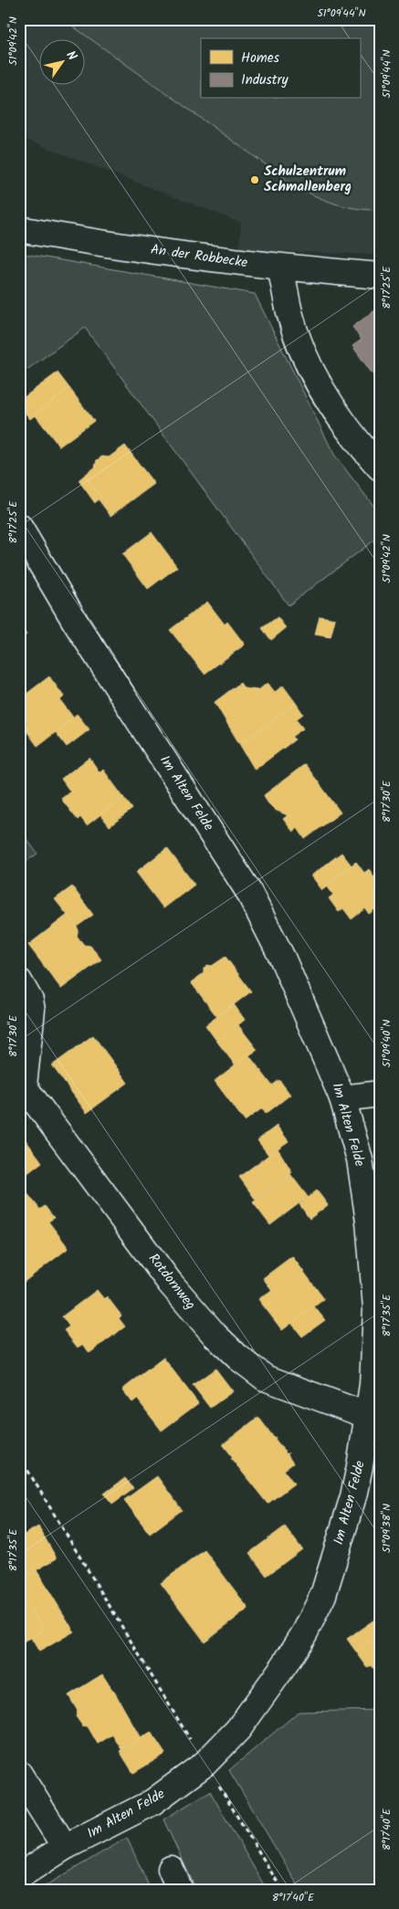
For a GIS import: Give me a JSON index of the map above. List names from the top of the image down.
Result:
{
  "streets": {
    "street": ["An der Robbecke", "Im Alten Felde", "Rotdornweg"]
  },
  "crossings": [
    ["Im Alten Felde", "Rotdornweg"]
  ],
  "places": ["Schulzentrum Schmallenberg"],
  "legend": ["Homes", "Industry"],
  "north": "top right",
  "coordinates": [
    "51°09'44\"N",
    "51°09'42\"N",
    "8°17'25\"E",
    "8°17'30\"E",
    "51°09'40\"N",
    "8°17'35\"E",
    "51°09'38\"N",
    "8°17'40\"E"
  ]
}
